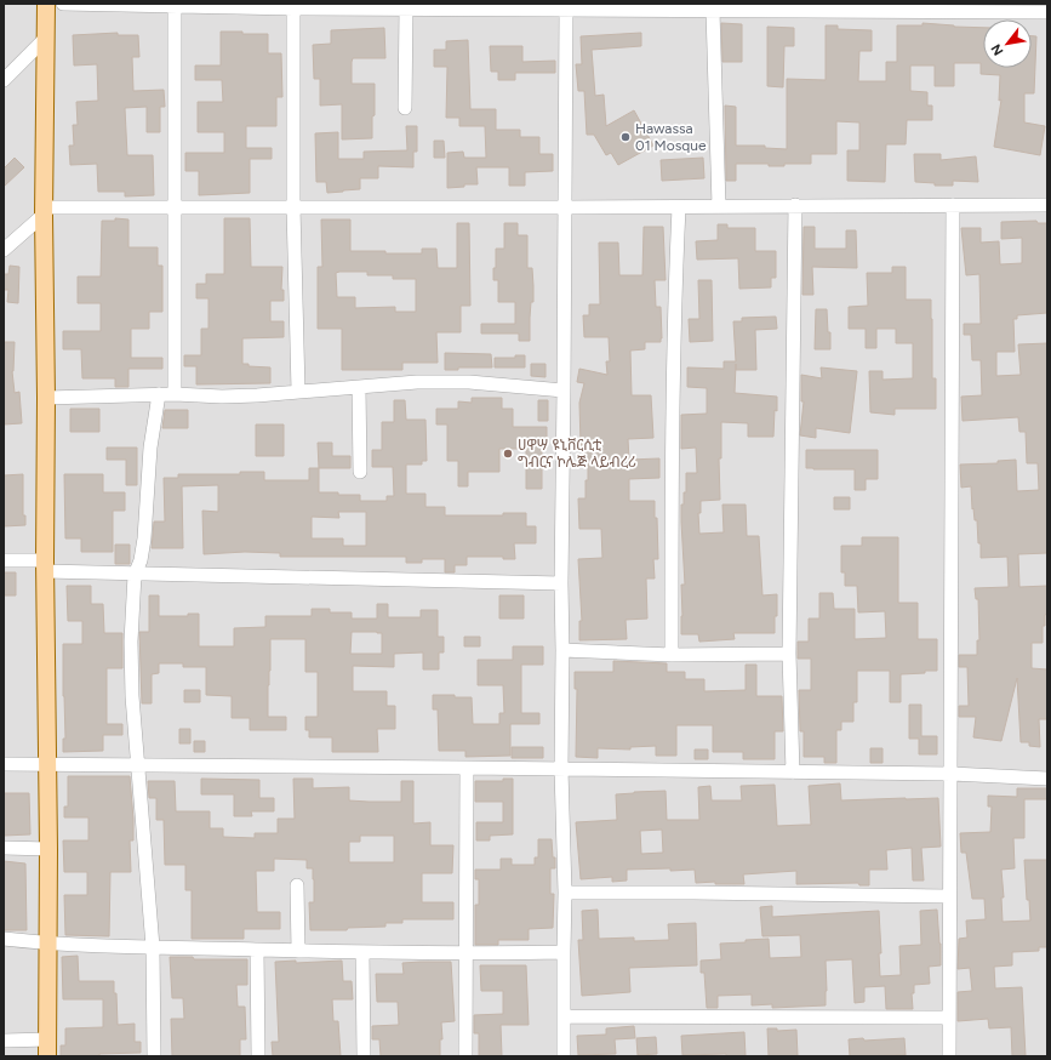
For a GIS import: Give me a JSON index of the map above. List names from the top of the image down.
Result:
{
  "places": ["Hawassa 01 Mosque", "ሀዋሣ ዩኒቨርሲቲ ግብርና ኮሌጅ ላይብረሪ"],
  "north": "bottom left"
}
